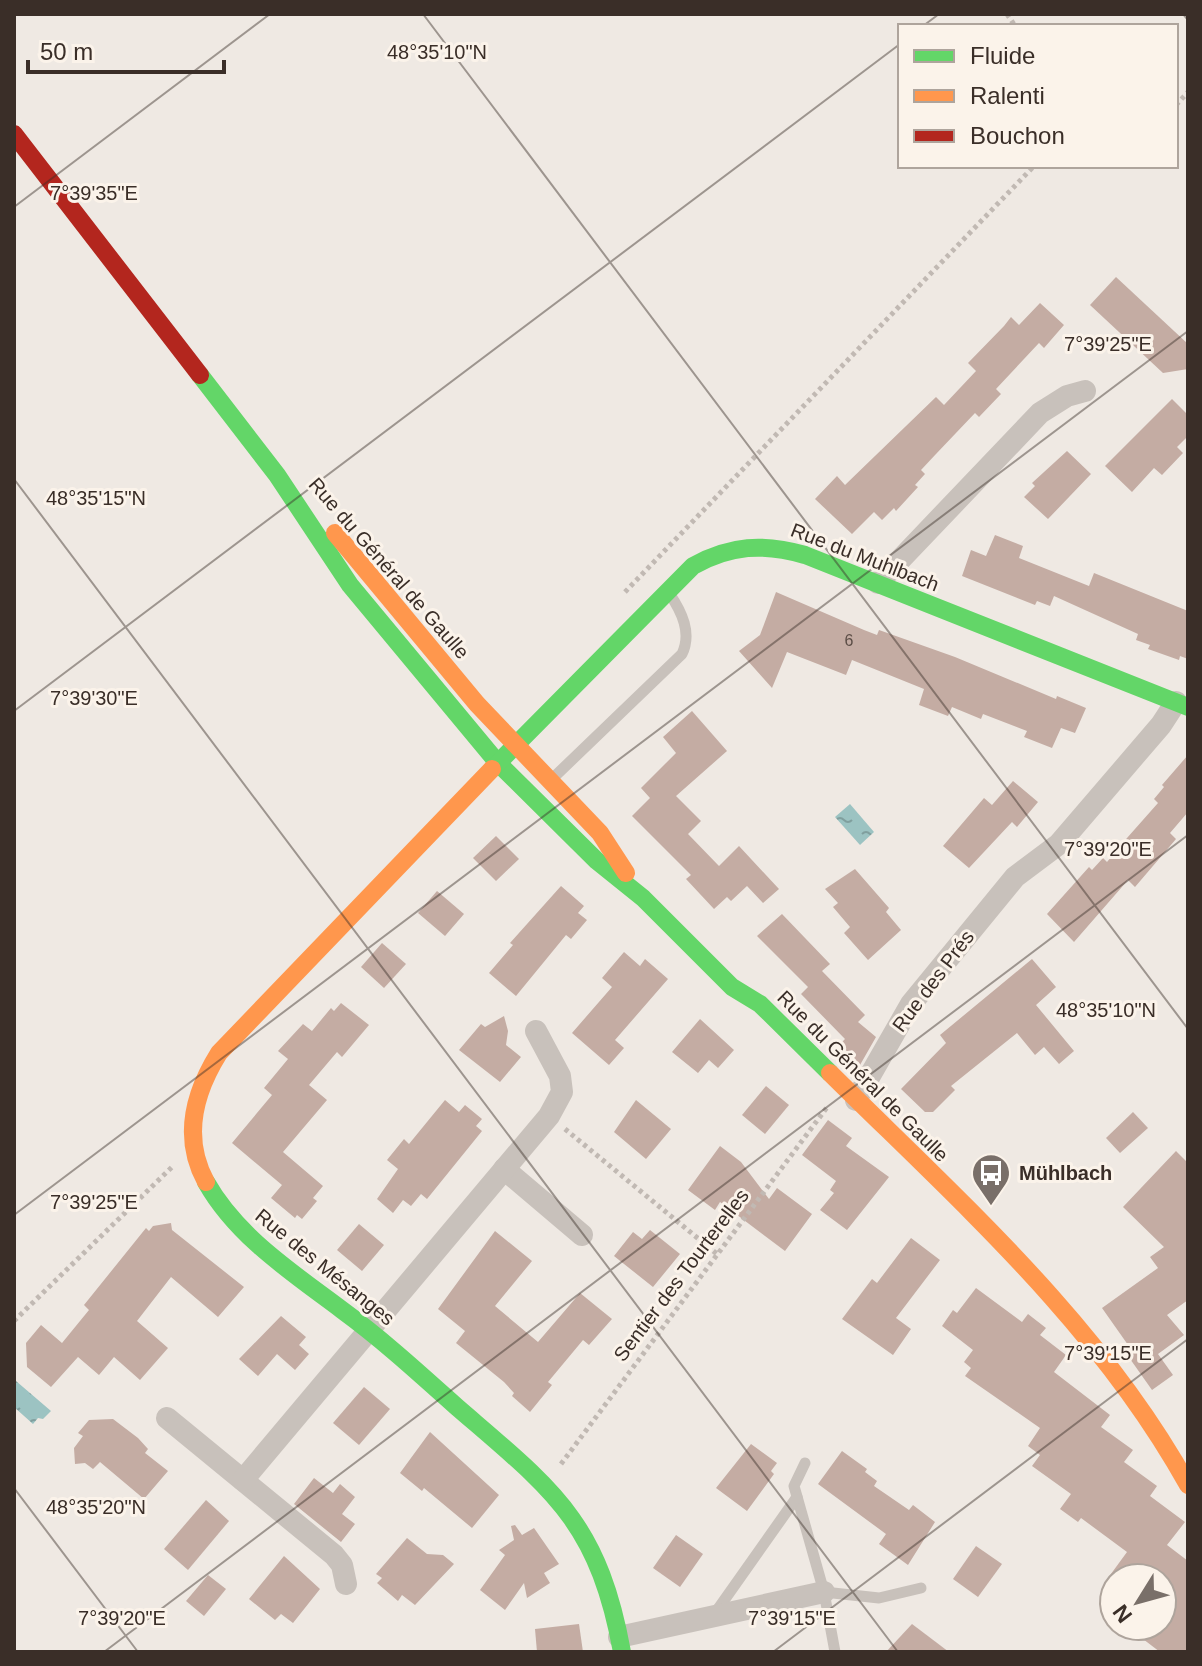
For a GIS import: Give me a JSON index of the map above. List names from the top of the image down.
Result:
{
  "streets": {
    "street": [
      "Rue du Muhlbach",
      "Rue du Général de Gaulle",
      "Rue des Prés",
      "Rue des Mésanges"
    ],
    "path": ["Sentier des Tourterelles"]
  },
  "crossings": [
    ["Rue du Muhlbach", "Rue du Général de Gaulle"],
    ["Rue du Muhlbach", "Rue des Prés"],
    ["Rue du Muhlbach", "Rue des Mésanges"],
    ["Rue du Général de Gaulle", "Rue des Prés"],
    ["Rue du Général de Gaulle", "Rue des Mésanges"],
    ["Rue du Général de Gaulle", "Sentier des Tourterelles"],
    ["Rue des Prés", "Sentier des Tourterelles"],
    ["Rue des Mésanges", "Sentier des Tourterelles"]
  ],
  "places": {
    "bus stop": ["Mühlbach"]
  },
  "house_numbers": ["6"],
  "legend": ["Fluide", "Ralenti", "Bouchon"],
  "scale_bar": "50 m",
  "north": "bottom left",
  "coordinates": [
    "48°35'10\"N",
    "7°39'35\"E",
    "7°39'25\"E",
    "48°35'15\"N",
    "7°39'30\"E",
    "7°39'20\"E",
    "7°39'15\"E",
    "48°35'20\"N"
  ]
}
